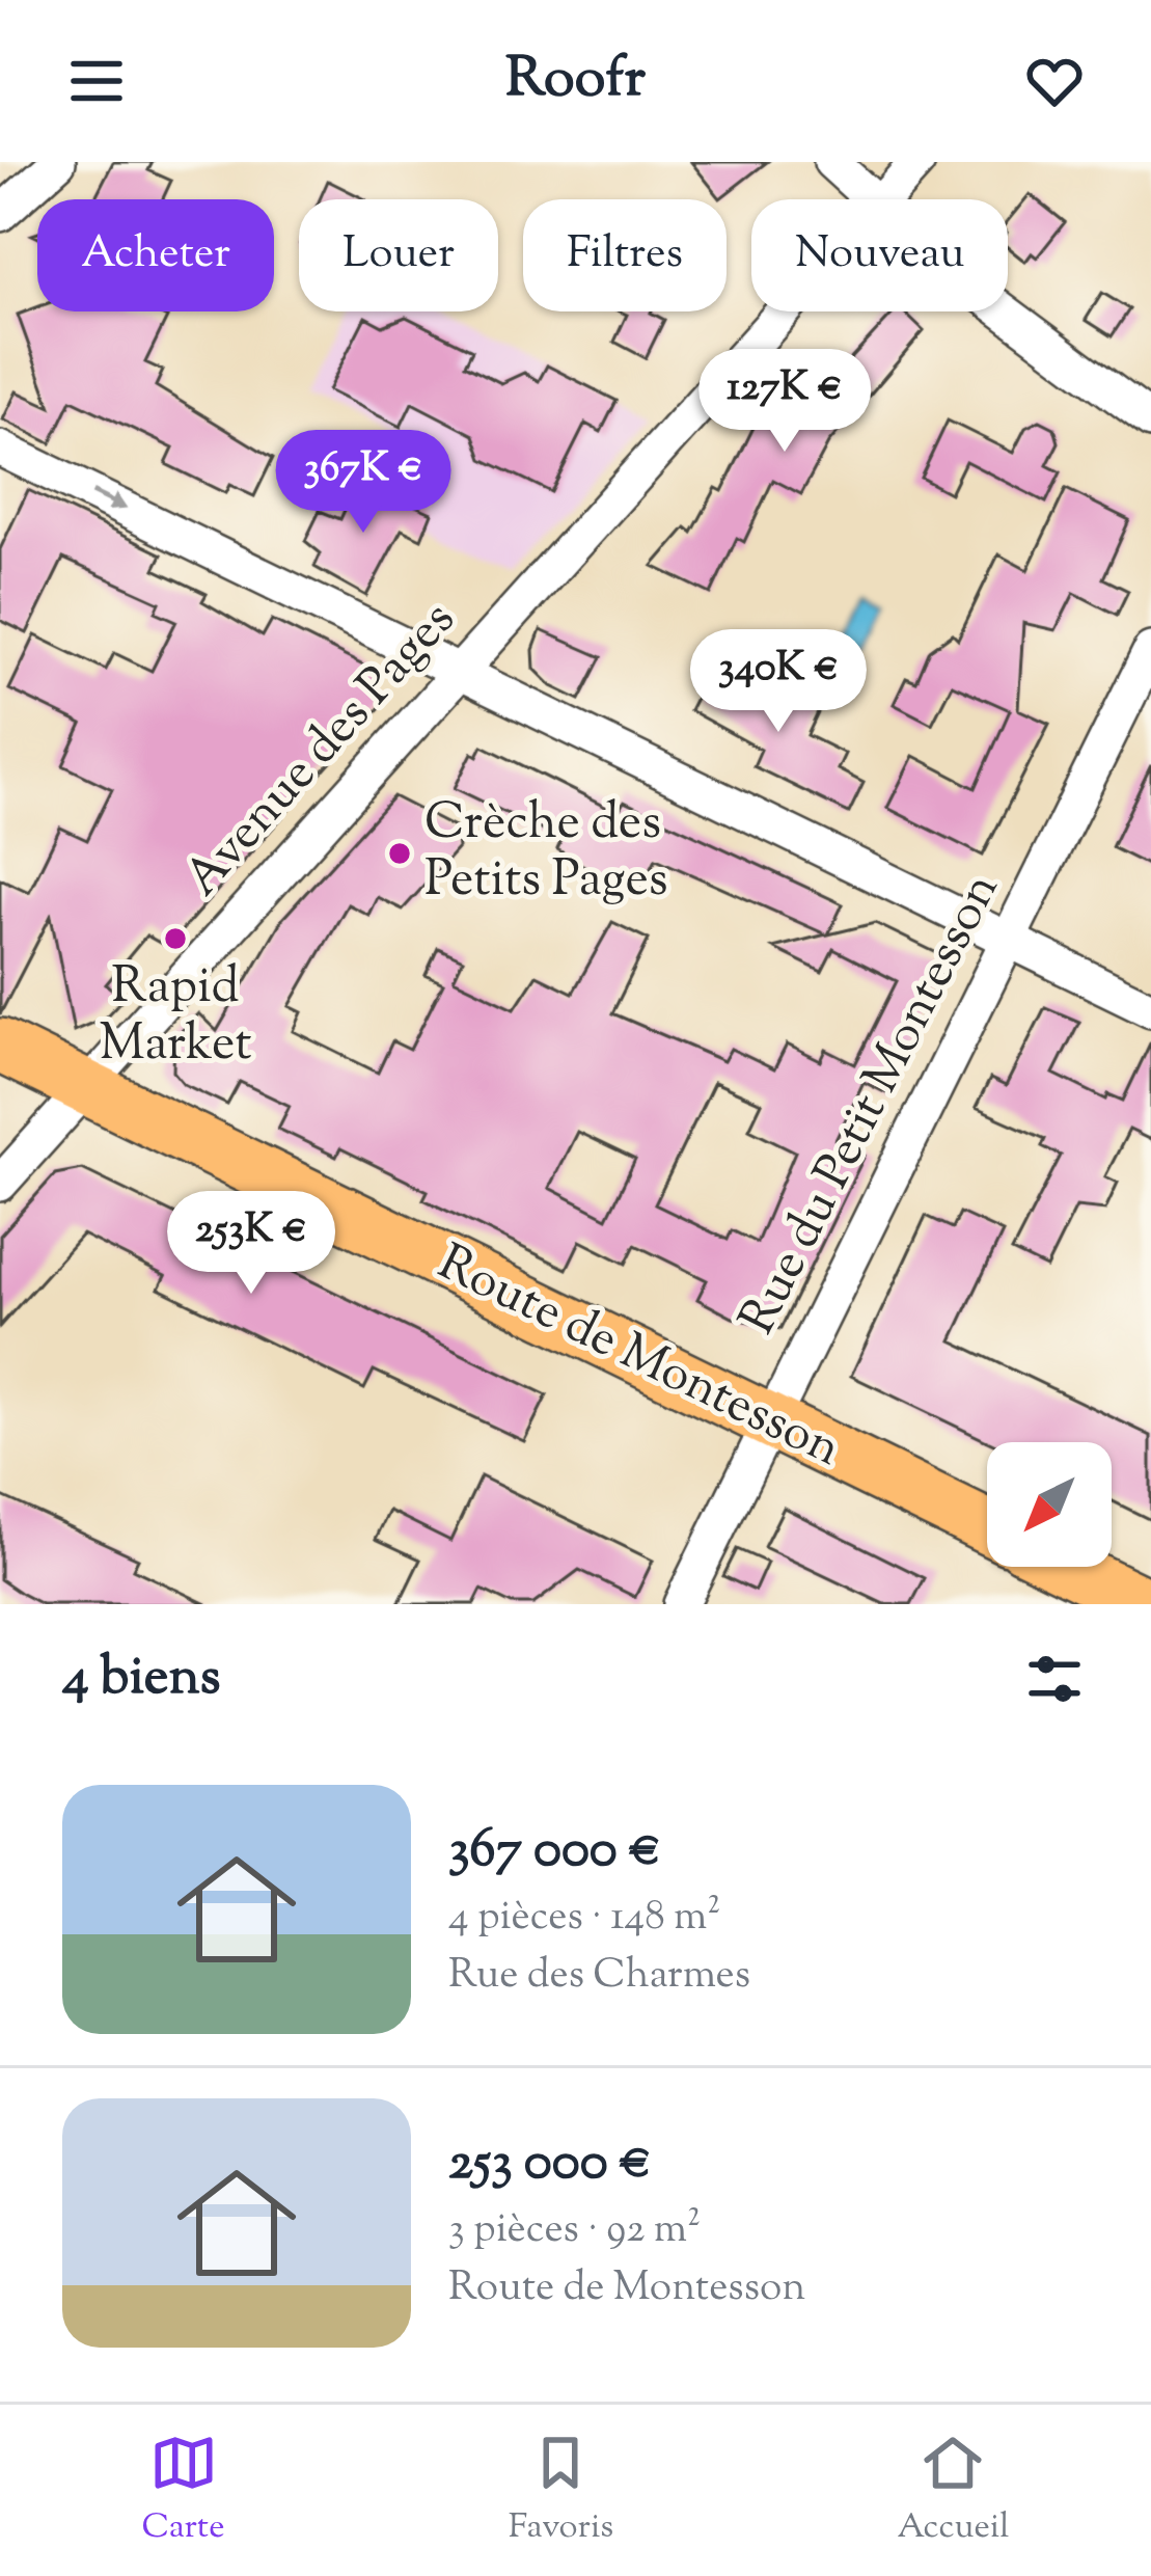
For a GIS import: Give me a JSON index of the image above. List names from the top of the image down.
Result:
{
  "streets": {
    "main road": ["Route de Montesson"],
    "street": ["Avenue des Pages", "Rue du Petit Montesson"]
  },
  "crossings": [
    ["Avenue des Pages", "Route de Montesson"],
    ["Rue du Petit Montesson", "Route de Montesson"]
  ],
  "places": ["Crèche des Petits Pages", "Rapid Market"],
  "north": "bottom left",
  "page": {
    "header": "Roofr",
    "chip": [
      "Acheter",
      "Louer",
      "Filtres",
      "Nouveau"
    ],
    "price": [
      "127K €",
      "367K €",
      "340K €",
      "253K €"
    ],
    "heading": "4 biens",
    "list": [
      {
        "name": "367 000 €",
        "note": "4 pièces · 148 m² · Rue des Charmes"
      },
      {
        "name": "253 000 €",
        "note": "3 pièces · 92 m² · Route de Montesson"
      }
    ],
    "tabs": ["Carte", "Favoris", "Accueil"]
  }
}
